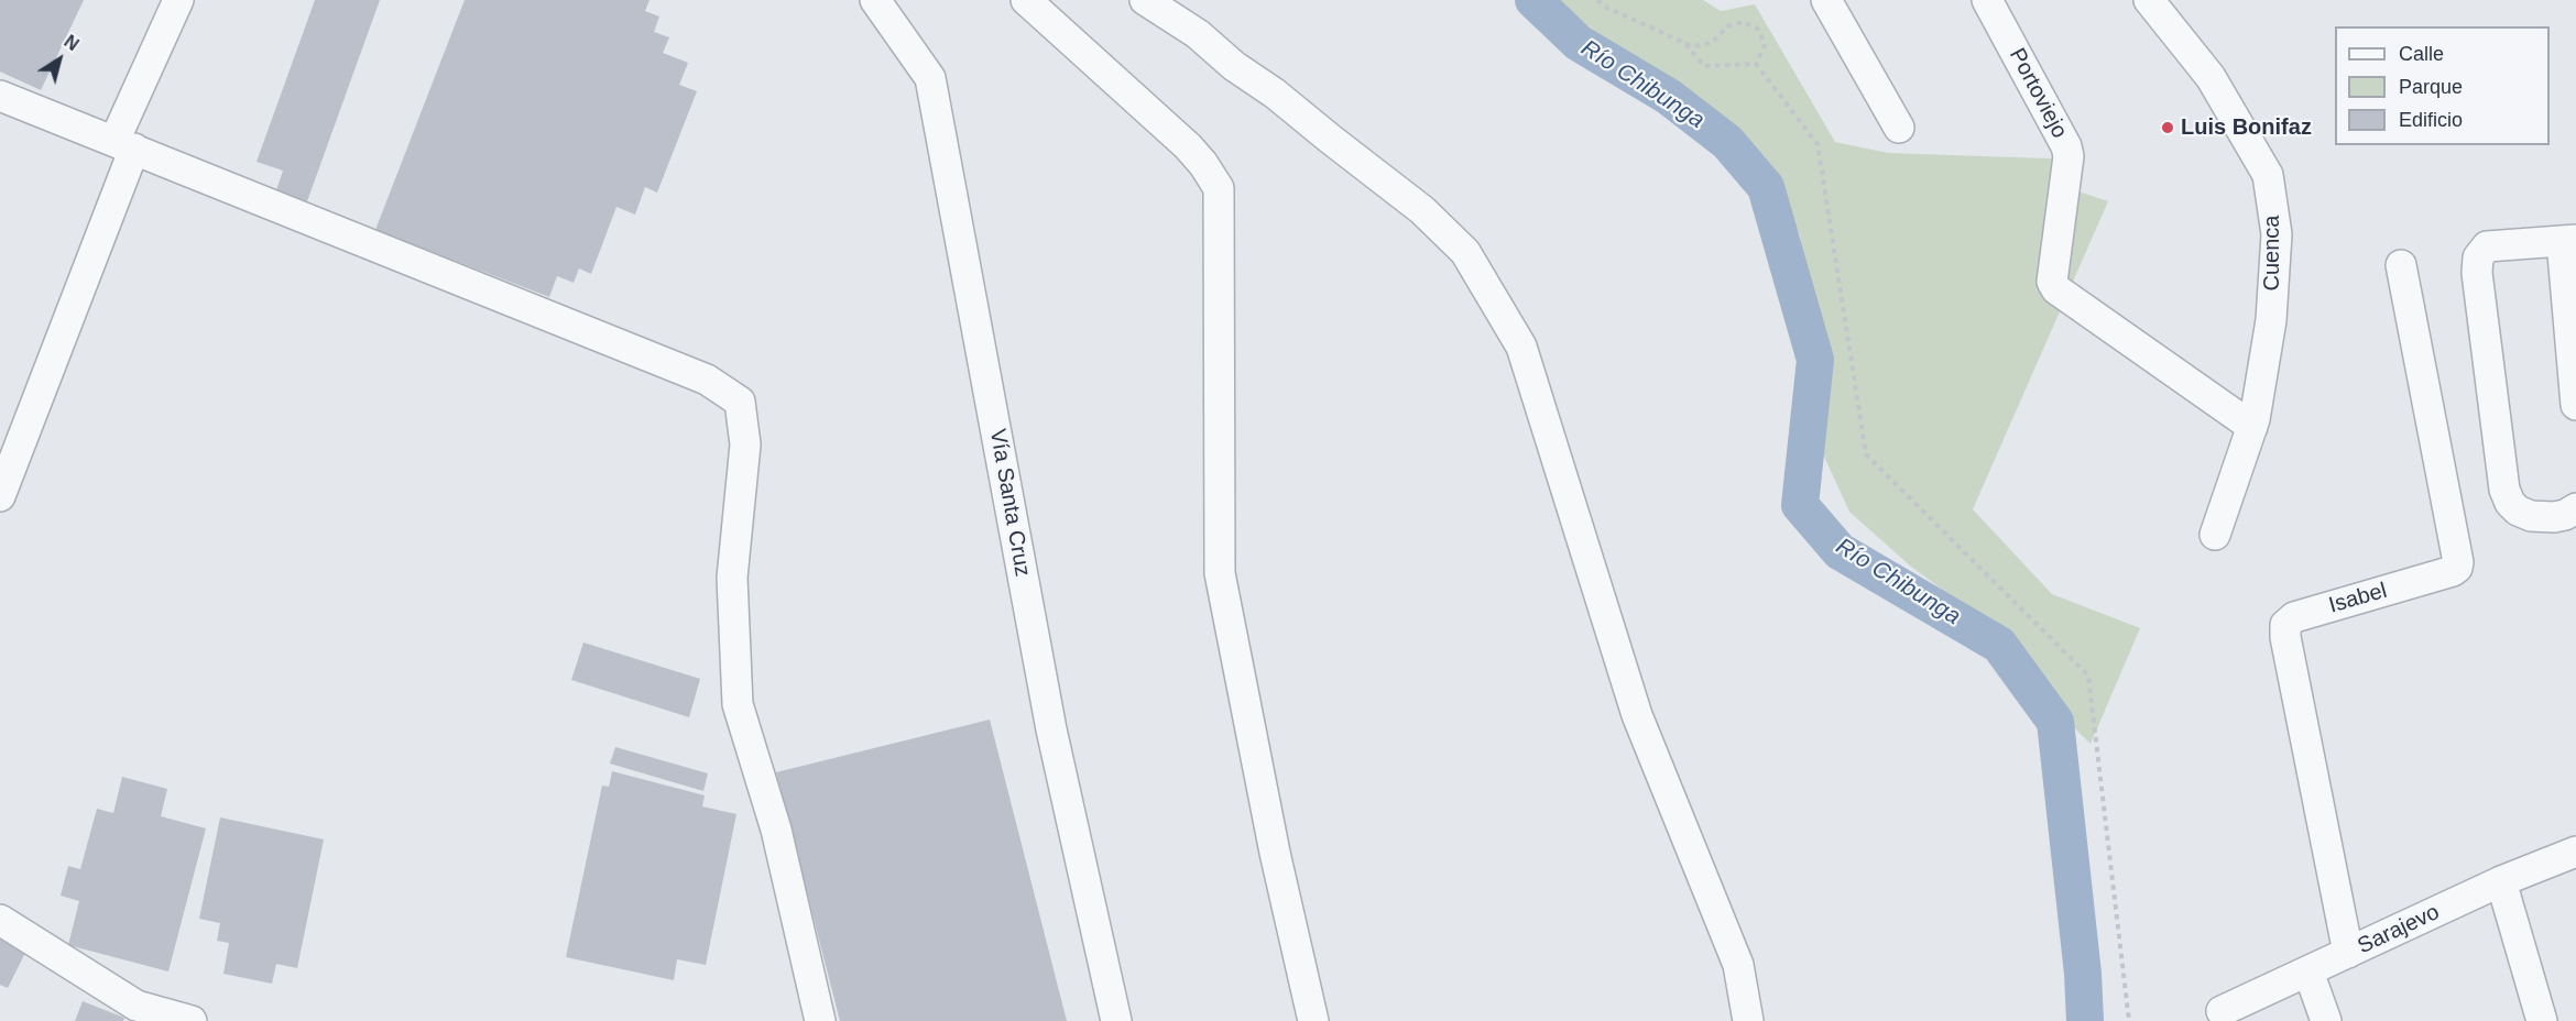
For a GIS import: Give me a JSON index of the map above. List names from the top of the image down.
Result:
{
  "streets": {
    "street": [
      "Portoviejo",
      "Cuenca",
      "Vía Santa Cruz",
      "Isabel",
      "Sarajevo"
    ]
  },
  "crossings": [
    ["Portoviejo", "Cuenca"],
    ["Isabel", "Sarajevo"]
  ],
  "water": ["Río Chibunga"],
  "places": ["Luis Bonifaz"],
  "legend": ["Calle", "Parque", "Edificio"],
  "north": "top right"
}
